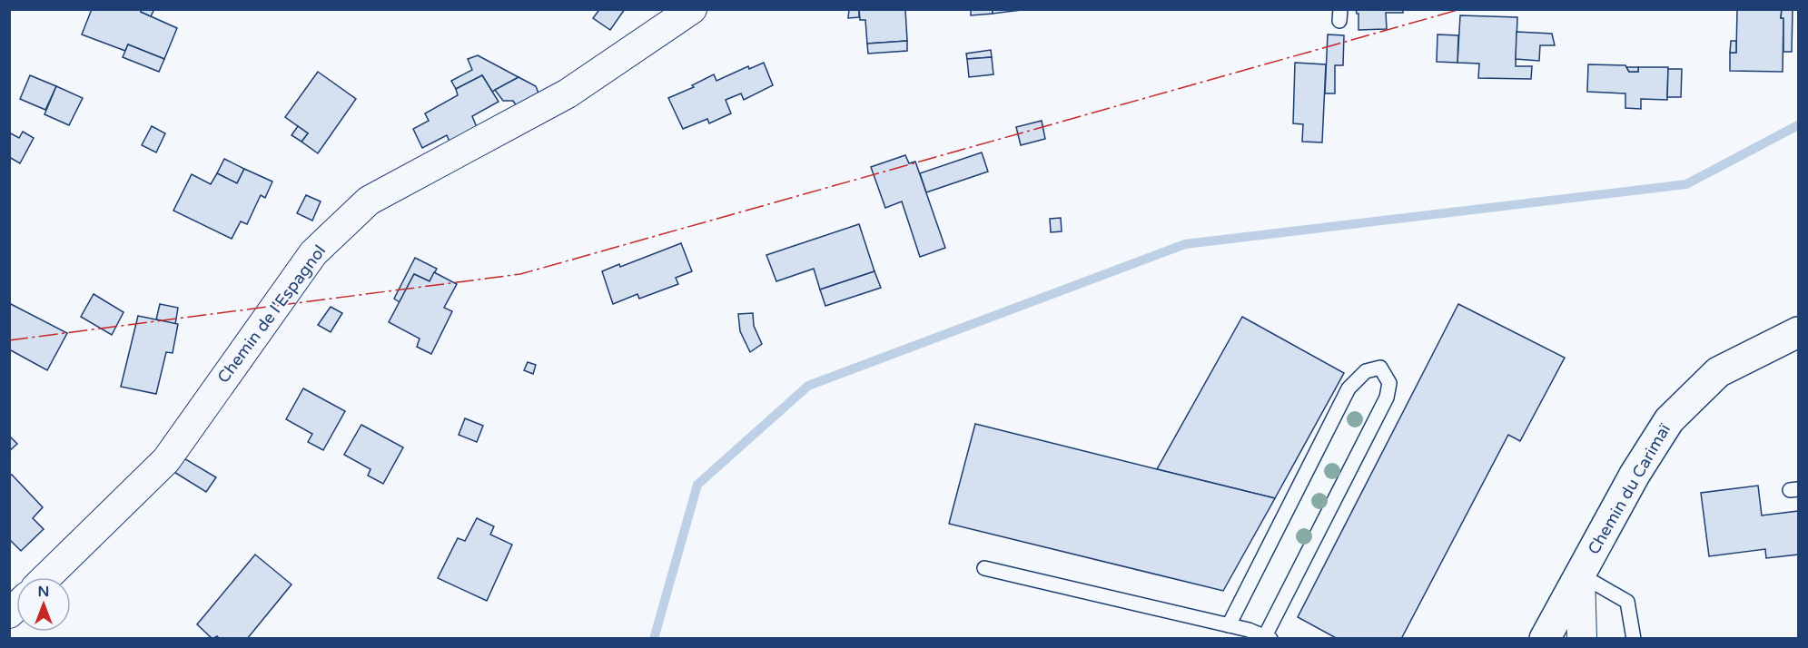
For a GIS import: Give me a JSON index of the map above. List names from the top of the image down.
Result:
{
  "streets": {
    "main road": ["Chemin du Carimaï"],
    "street": ["Chemin de l'Espagnol"]
  },
  "north": "top"
}
